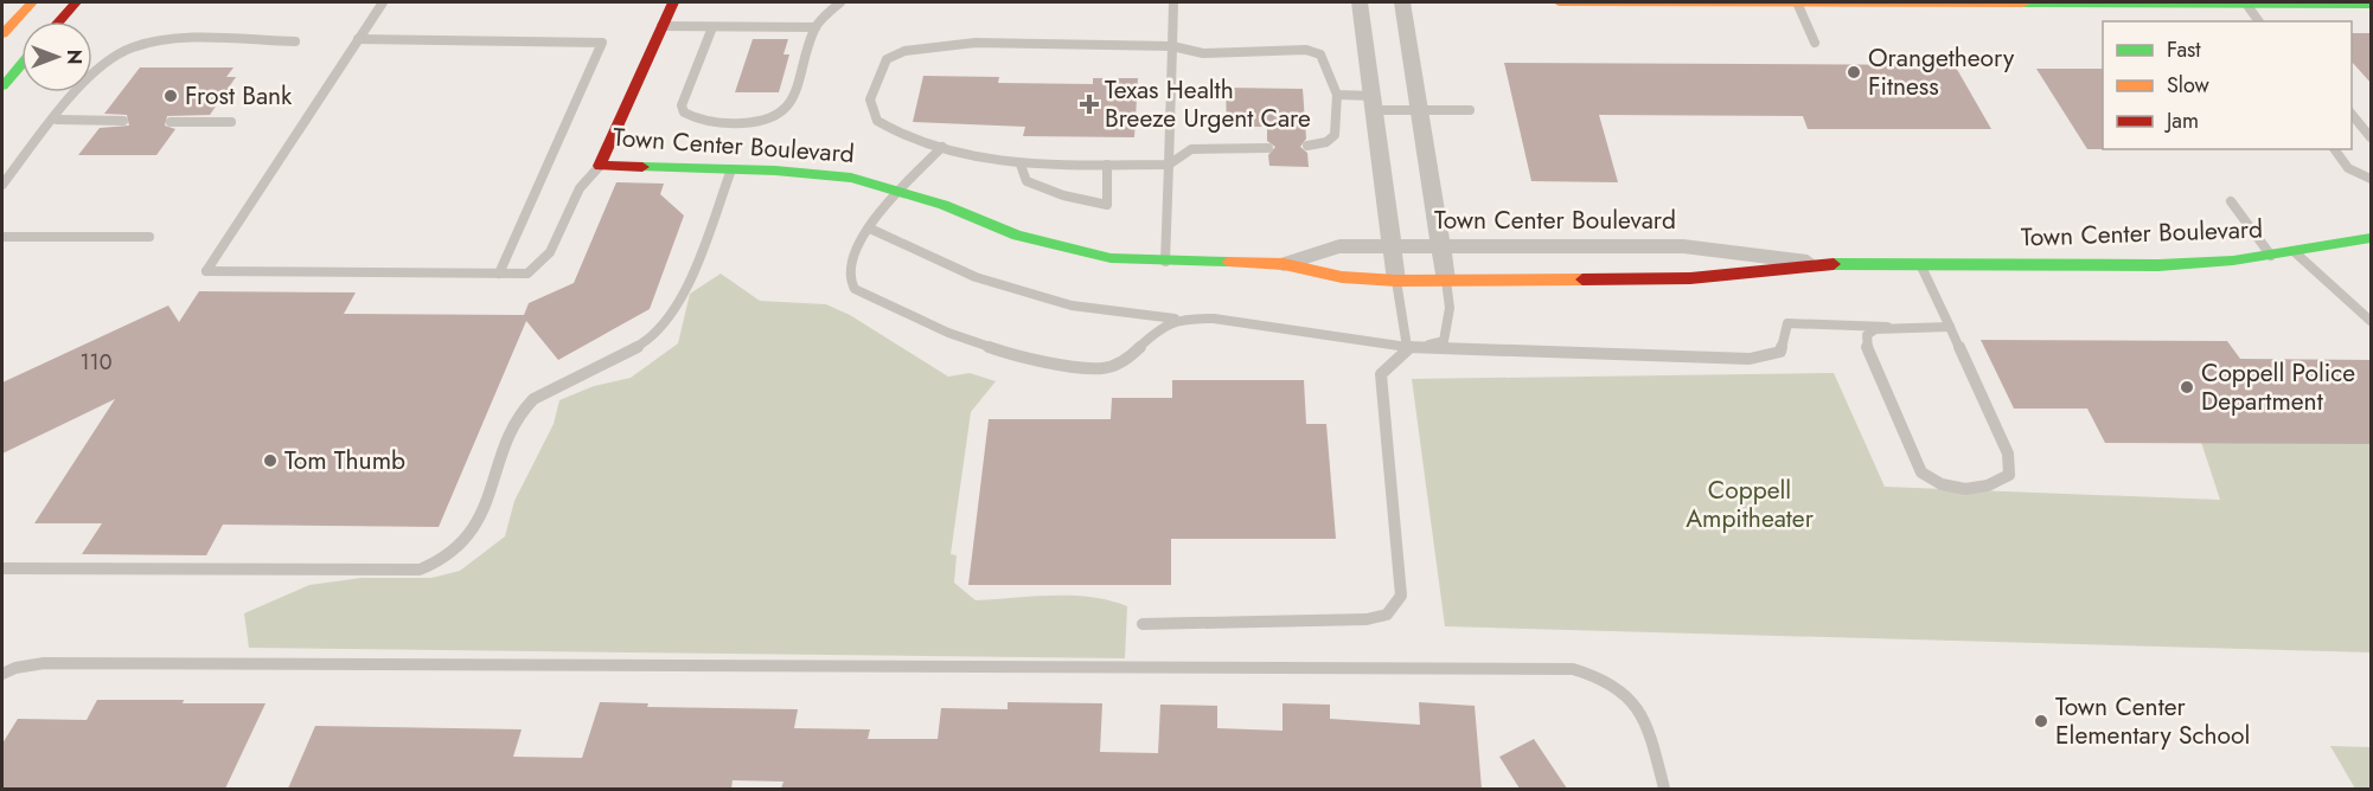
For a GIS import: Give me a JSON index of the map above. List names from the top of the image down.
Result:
{
  "streets": {
    "street": ["Town Center Boulevard"]
  },
  "parks": ["Coppell Ampitheater"],
  "places": {
    "other": [
      "Orangetheory Fitness",
      "Frost Bank",
      "Coppell Police Department",
      "Tom Thumb",
      "Town Center Elementary School"
    ],
    "health": ["Texas Health Breeze Urgent Care"]
  },
  "house_numbers": ["110"],
  "legend": ["Fast", "Slow", "Jam"],
  "north": "right"
}
